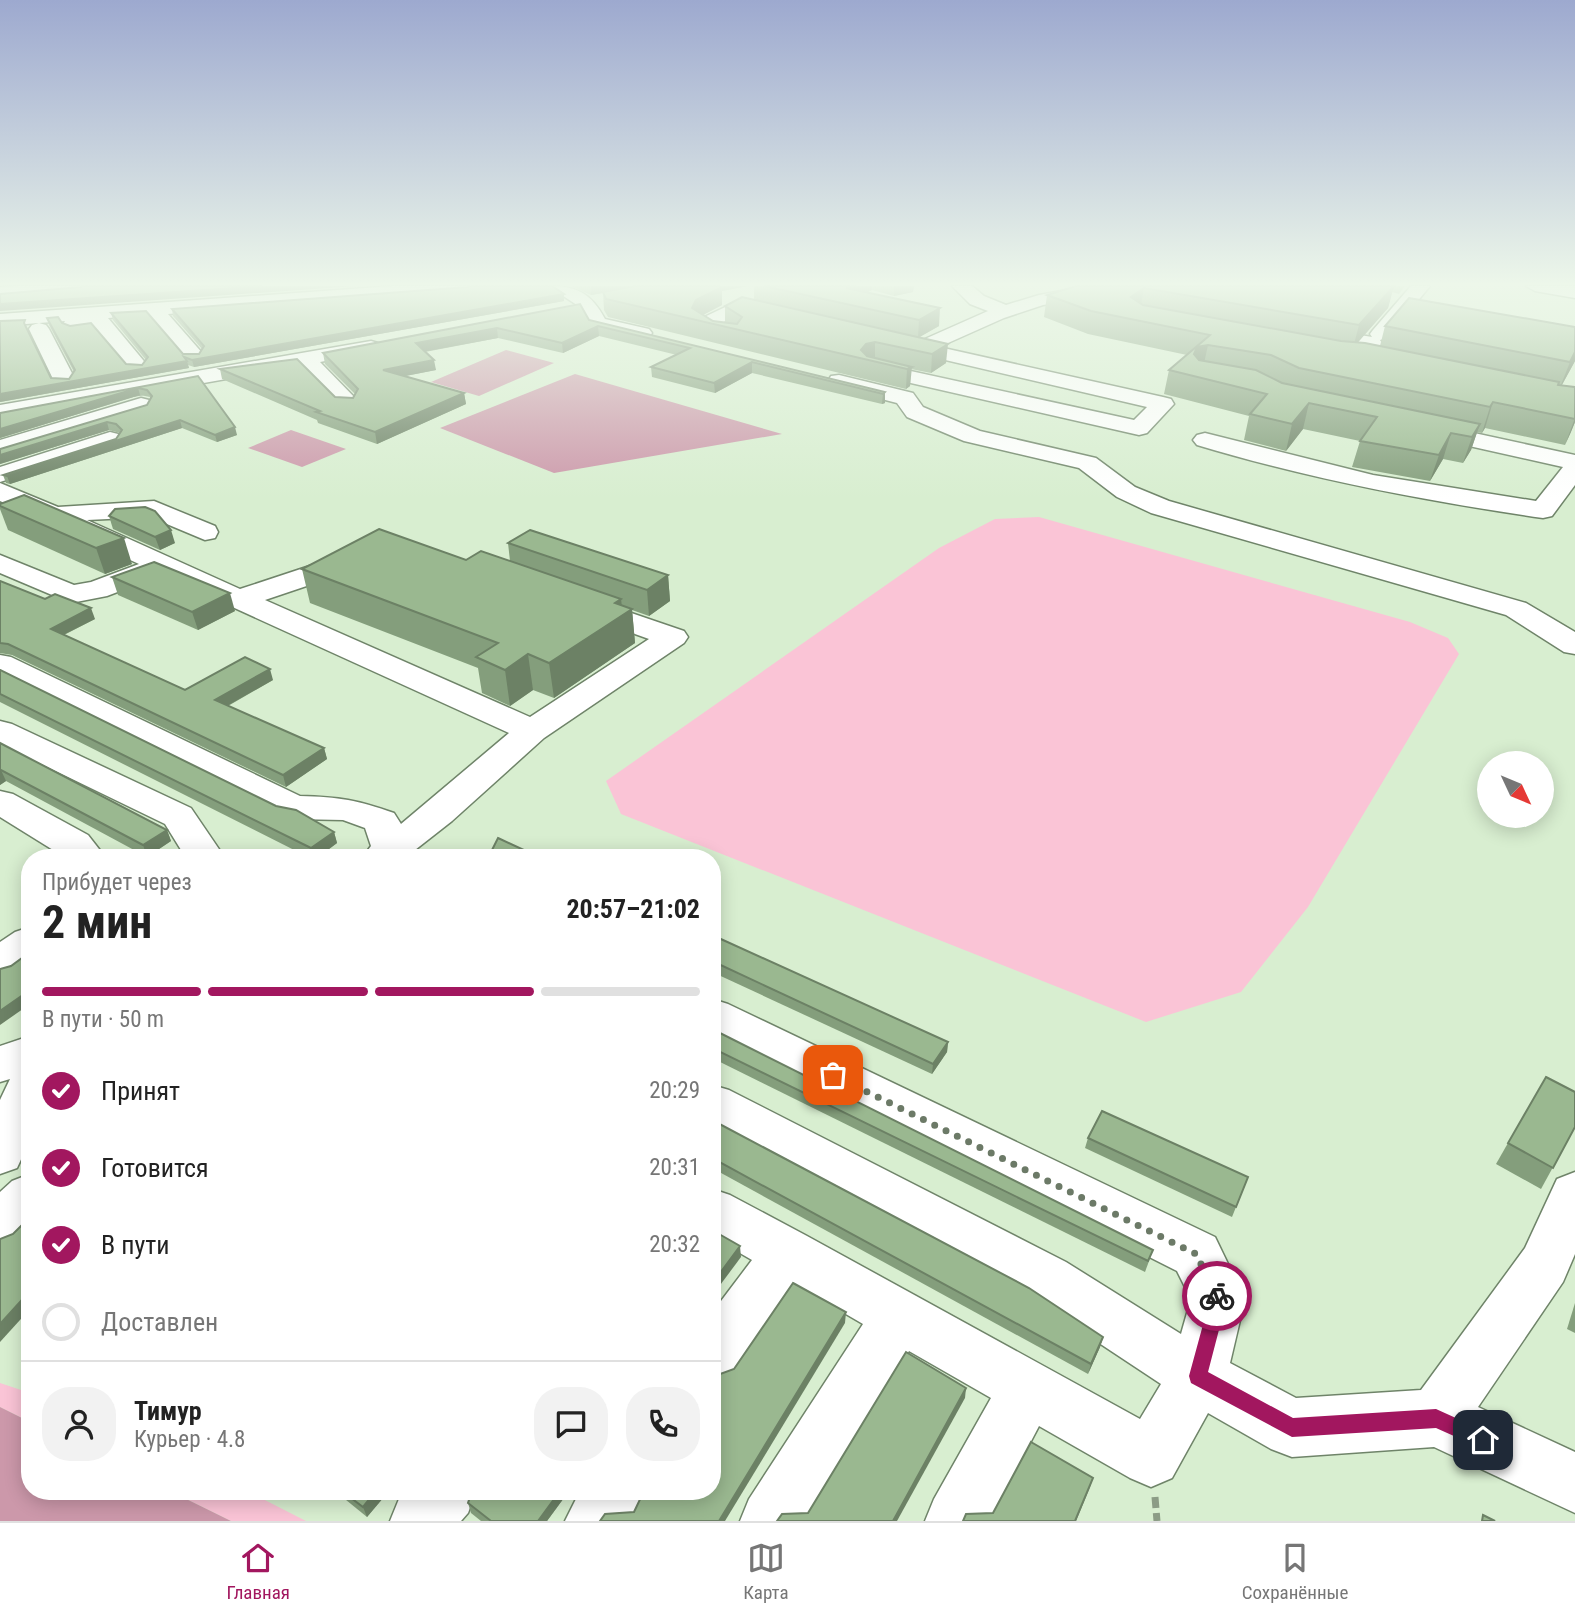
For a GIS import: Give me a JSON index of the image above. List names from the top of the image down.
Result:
{
  "north": "bottom right",
  "page": {
    "heading": ["2 мин", "Прибудет через", "20:57–21:02"],
    "panel": ["Тимур", "Курьер · 4.8"],
    "bar": "В пути · 50 m",
    "list": [
      ["Принят", "20:29"],
      ["Готовится", "20:31"],
      ["В пути", "20:32"],
      "Доставлен"
    ],
    "tabs": ["Главная", "Карта", "Сохранённые"]
  }
}
